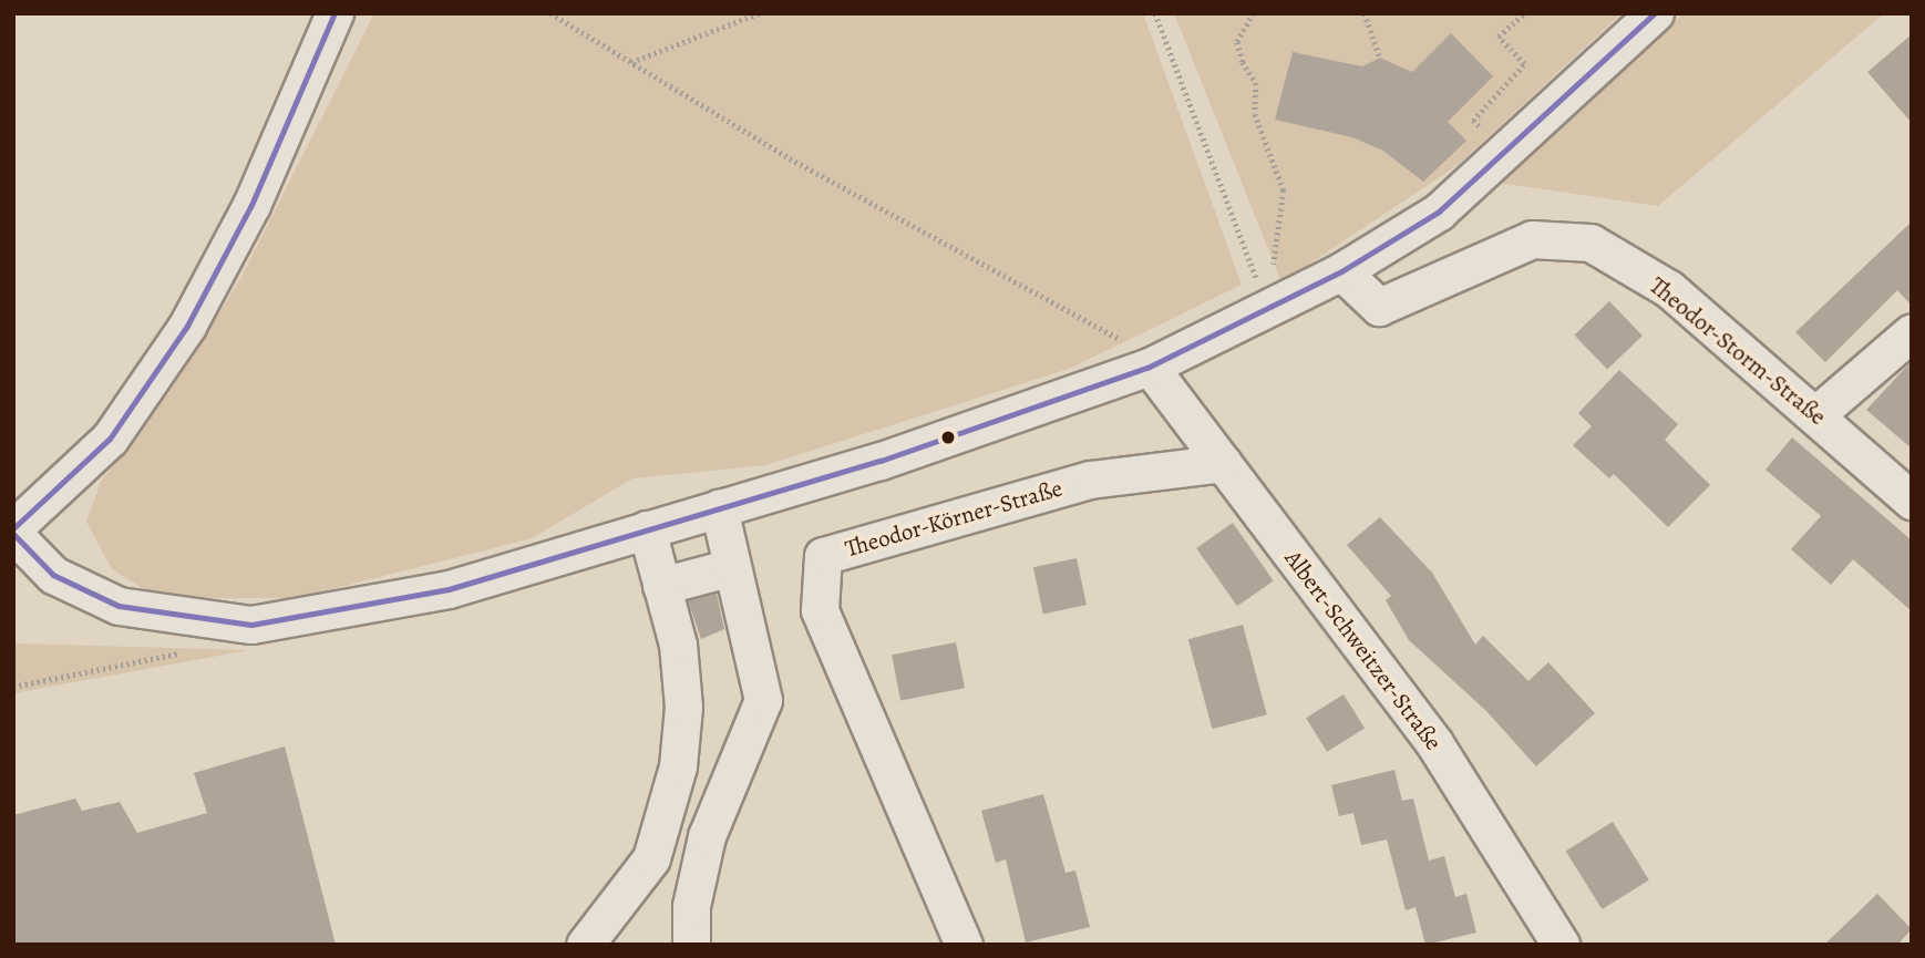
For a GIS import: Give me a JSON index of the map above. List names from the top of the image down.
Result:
{
  "streets": {
    "street": ["Theodor-Storm-Straße", "Theodor-Körner-Straße", "Albert-Schweitzer-Straße"]
  },
  "crossings": [
    ["Theodor-Körner-Straße", "Albert-Schweitzer-Straße"]
  ]
}
